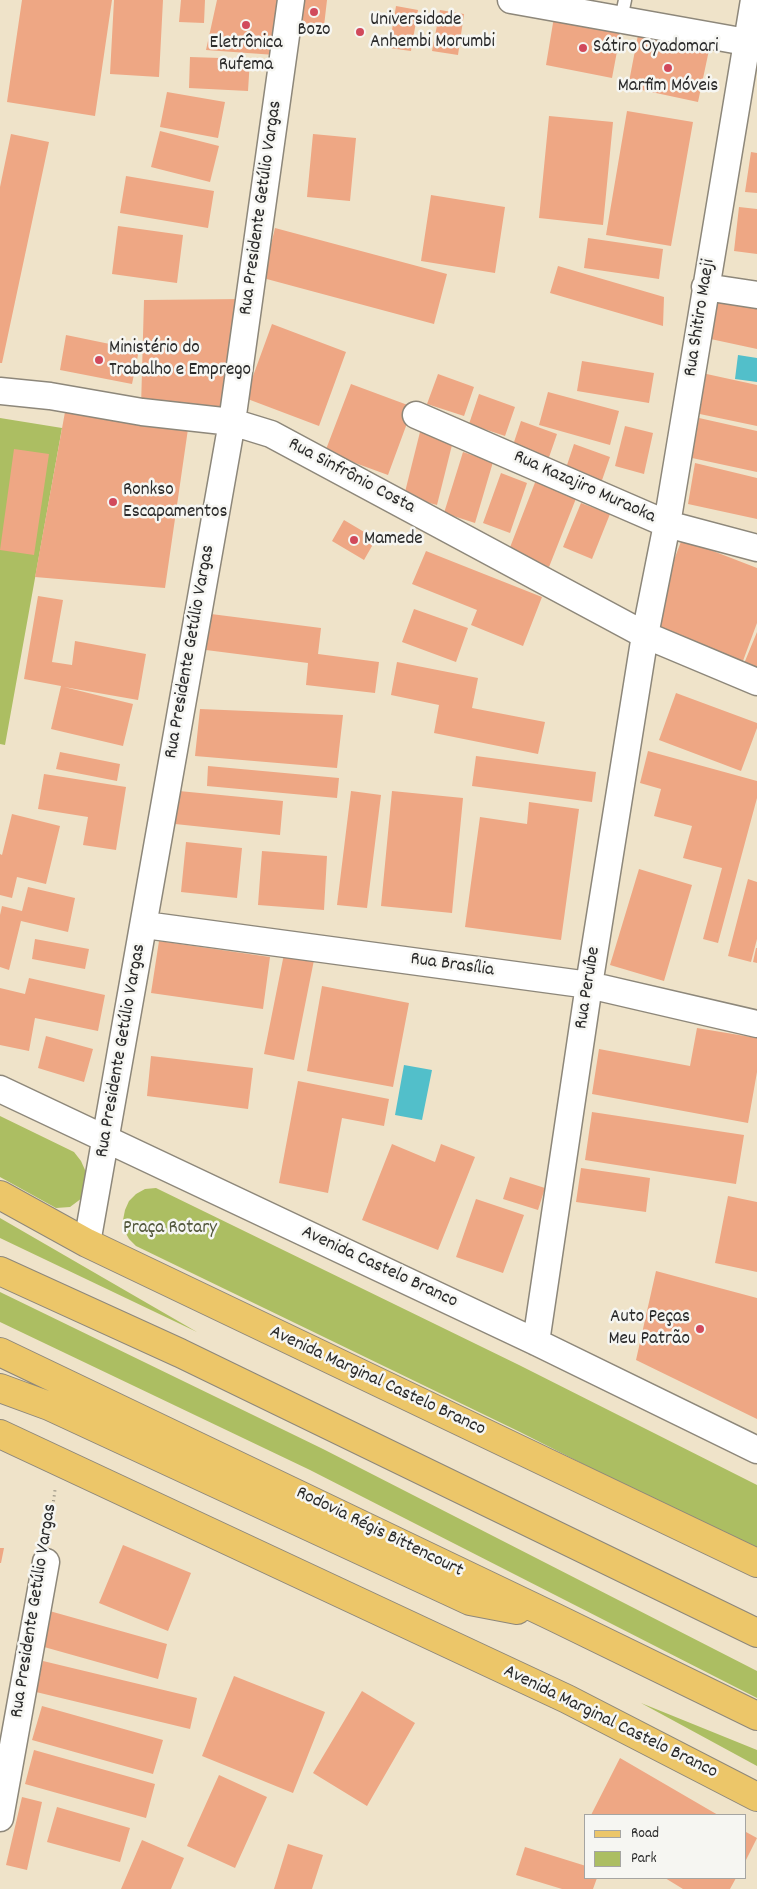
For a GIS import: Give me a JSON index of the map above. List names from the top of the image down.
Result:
{
  "streets": {
    "main road": ["Avenida Marginal Castelo Branco", "Rodovia Régis Bittencourt"],
    "street": [
      "Rua Presidente Getúlio Vargas",
      "Rua Shitiro Maeji",
      "Rua Sinfrônio Costa",
      "Rua Kazajiro Muraoka",
      "Rua Brasília",
      "Rua Peruíbe",
      "Avenida Castelo Branco"
    ]
  },
  "crossings": [
    ["Rua Presidente Getúlio Vargas", "Rua Sinfrônio Costa"],
    ["Rua Presidente Getúlio Vargas", "Rua Brasília"],
    ["Rua Presidente Getúlio Vargas", "Avenida Castelo Branco"],
    ["Rua Presidente Getúlio Vargas", "Avenida Marginal Castelo Branco"],
    ["Rua Shitiro Maeji", "Rua Sinfrônio Costa"],
    ["Rua Shitiro Maeji", "Rua Kazajiro Muraoka"],
    ["Rua Shitiro Maeji", "Rua Peruíbe"],
    ["Rua Sinfrônio Costa", "Rua Peruíbe"],
    ["Rua Brasília", "Rua Peruíbe"],
    ["Rua Peruíbe", "Avenida Castelo Branco"]
  ],
  "parks": ["Praça Rotary"],
  "places": [
    "Bozo",
    "Eletrônica Rufema",
    "Universidade Anhembi Morumbi",
    "Sátiro Oyadomari",
    "Marfim Móveis",
    "Ministério do Trabalho e Emprego",
    "Ronkso Escapamentos",
    "Mamede",
    "Auto Peças Meu Patrão"
  ],
  "legend": ["Road", "Park"]
}
